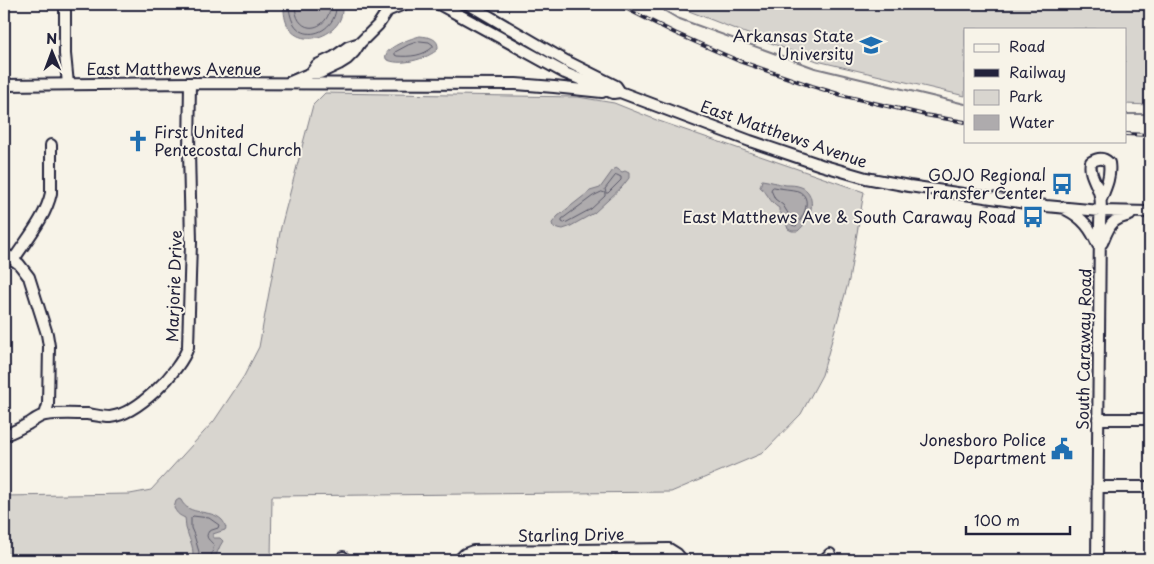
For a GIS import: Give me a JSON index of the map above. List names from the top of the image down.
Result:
{
  "streets": {
    "street": [
      "East Matthews Avenue",
      "Marjorie Drive",
      "South Caraway Road",
      "Starling Drive"
    ]
  },
  "crossings": [
    ["East Matthews Avenue", "Marjorie Drive"],
    ["East Matthews Avenue", "South Caraway Road"]
  ],
  "places": {
    "school or university": ["Arkansas State University"],
    "church": ["First United Pentecostal Church"],
    "bus stop": ["GOJO Regional Transfer Center", "East Matthews Ave & South Caraway Road"],
    "public building": ["Jonesboro Police Department"]
  },
  "legend": [
    "Road",
    "Railway",
    "Park",
    "Water"
  ],
  "scale_bar": "100 m",
  "north": "top"
}
